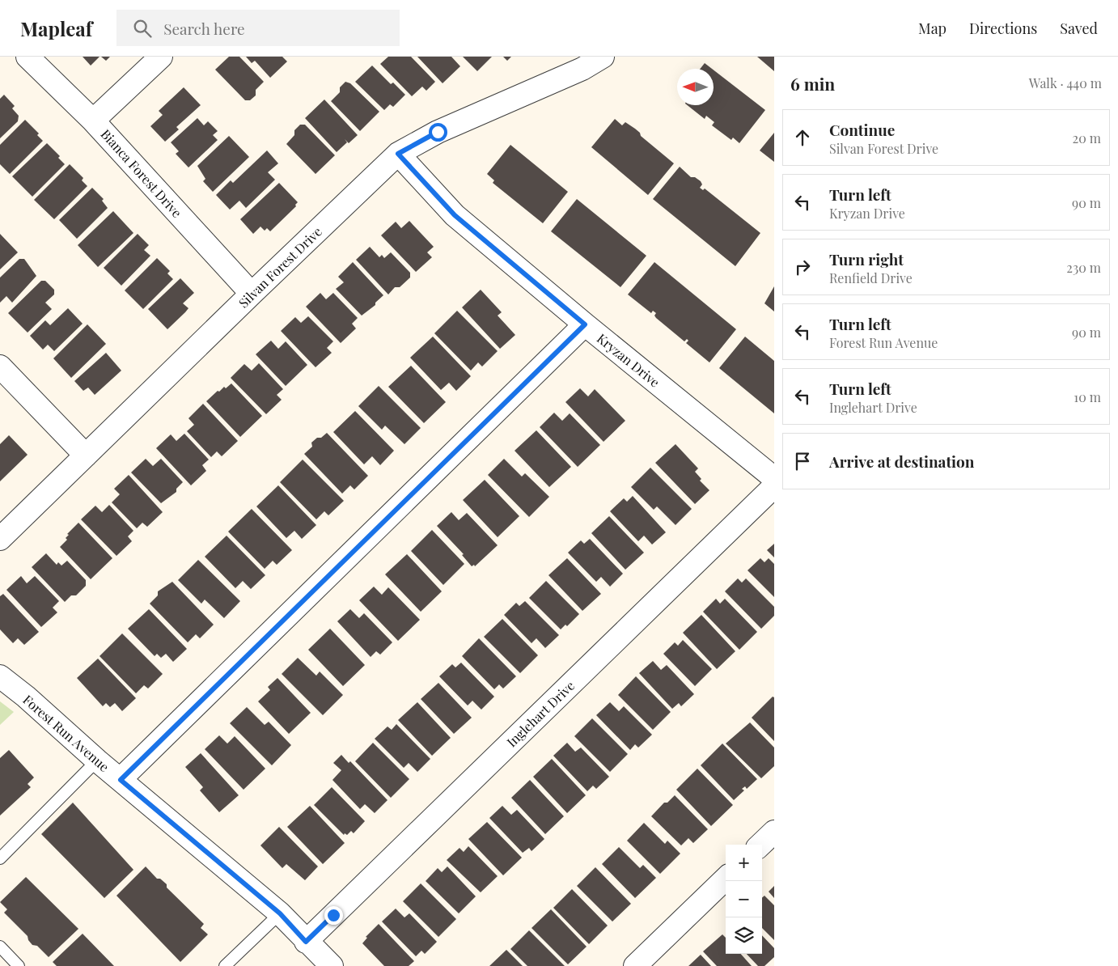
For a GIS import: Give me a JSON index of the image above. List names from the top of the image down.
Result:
{
  "streets": {
    "street": [
      "Bianca Forest Drive",
      "Silvan Forest Drive",
      "Kryzan Drive",
      "Inglehart Drive",
      "Forest Run Avenue"
    ]
  },
  "crossings": [
    ["Bianca Forest Drive", "Silvan Forest Drive"],
    ["Silvan Forest Drive", "Kryzan Drive"],
    ["Inglehart Drive", "Forest Run Avenue"]
  ],
  "north": "left",
  "page": {
    "header": "Mapleaf",
    "search": "Search here",
    "nav": ["Map", "Directions", "Saved"],
    "heading": ["6 min", "Walk · 440 m"],
    "list": [
      ["Continue", "Silvan Forest Drive", "20 m"],
      ["Turn left", "Kryzan Drive", "90 m"],
      ["Turn right", "Renfield Drive", "230 m"],
      ["Turn left", "Forest Run Avenue", "90 m"],
      ["Turn left", "Inglehart Drive", "10 m"],
      "Arrive at destination"
    ],
    "map_buttons": ["+", "−"]
  }
}
